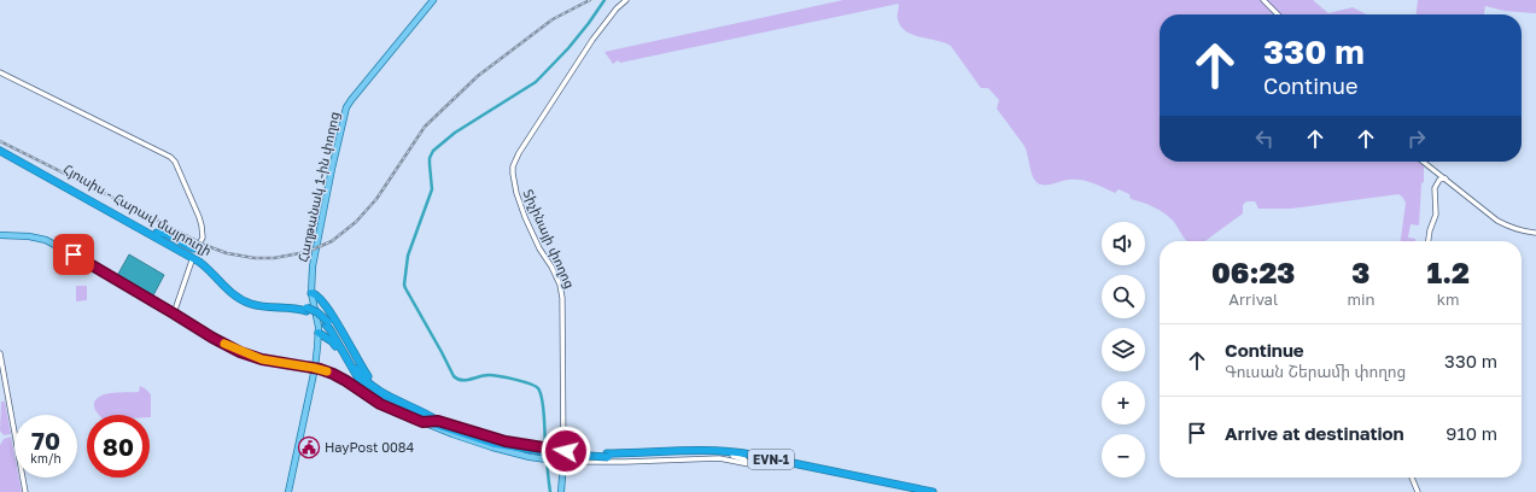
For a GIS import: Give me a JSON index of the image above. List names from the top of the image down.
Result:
{
  "streets": {
    "highway": ["Հյուսիս - Հարավ մայրուղի", "EVN-1"],
    "main road": ["Հաղթանակ 1-ին փողոց", "Տիչինայի փողոց"]
  },
  "crossings": [
    ["Հաղթանակ 1-ին փողոց", "EVN-1"],
    ["Հյուսիս - Հարավ մայրուղի", "EVN-1"]
  ],
  "places": {
    "public building": ["HayPost 0084"]
  },
  "page": {
    "turn": ["330 m", "Continue"],
    "map_buttons": ["+", "−"],
    "eta": [
      "06:23",
      "Arrival",
      "3",
      "min",
      "1.2",
      "km"
    ],
    "list": [
      {
        "name": "Continue",
        "note": "Գուսան Շերամի փողոց",
        "value": "330 m"
      },
      {
        "name": "Arrive at destination",
        "value": "910 m"
      }
    ],
    "speed": "70 km/h",
    "limit": "80"
  }
}
